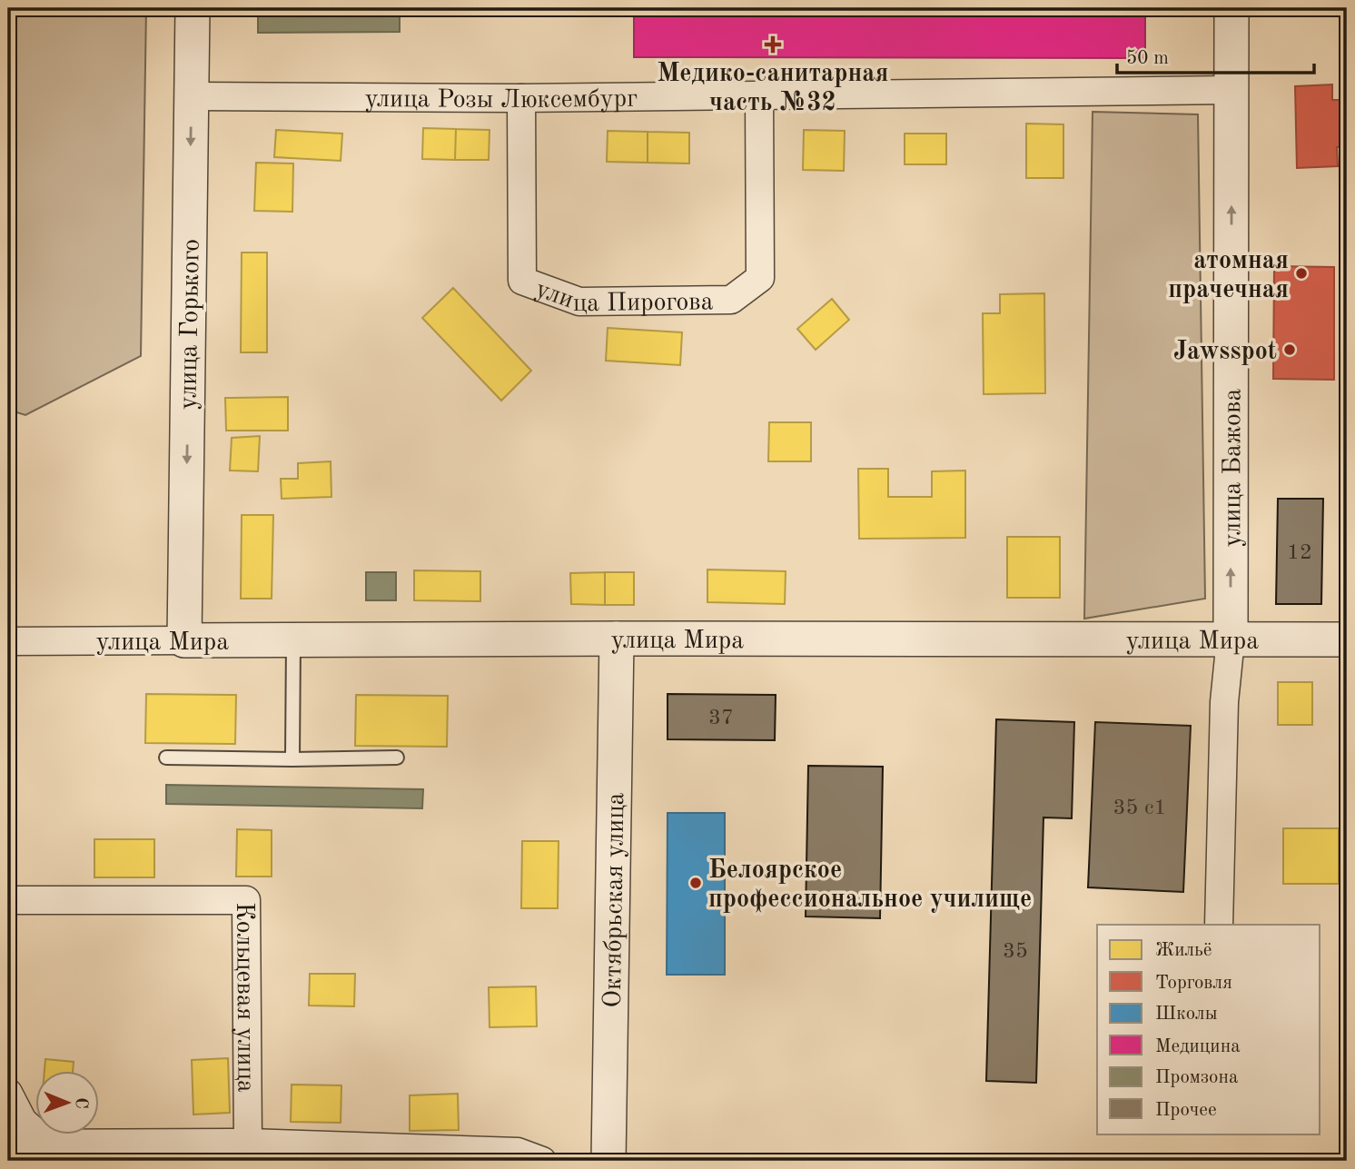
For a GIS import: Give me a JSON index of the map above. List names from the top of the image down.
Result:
{
  "streets": {
    "street": [
      "улица Розы Люксембург",
      "улица Пирогова",
      "улица Горького",
      "улица Бажова",
      "улица Мира",
      "Октябрьская улица",
      "Кольцевая улица"
    ]
  },
  "crossings": [
    ["улица Розы Люксембург", "улица Пирогова"],
    ["улица Розы Люксембург", "улица Горького"],
    ["улица Розы Люксембург", "улица Бажова"],
    ["улица Горького", "улица Мира"],
    ["улица Бажова", "улица Мира"],
    ["улица Мира", "Октябрьская улица"]
  ],
  "one_way": ["улица Горького", "улица Бажова"],
  "places": {
    "health": ["Медико-санитарная часть №32"],
    "other": ["атомная прачечная", "Jawsspot", "Белоярское профессиональное училище"]
  },
  "house_numbers": [
    "12",
    "37",
    "35 с1",
    "35"
  ],
  "legend": [
    "Жильё",
    "Торговля",
    "Школы",
    "Медицина",
    "Промзона",
    "Прочее"
  ],
  "scale_bar": "50 m",
  "north": "right"
}
